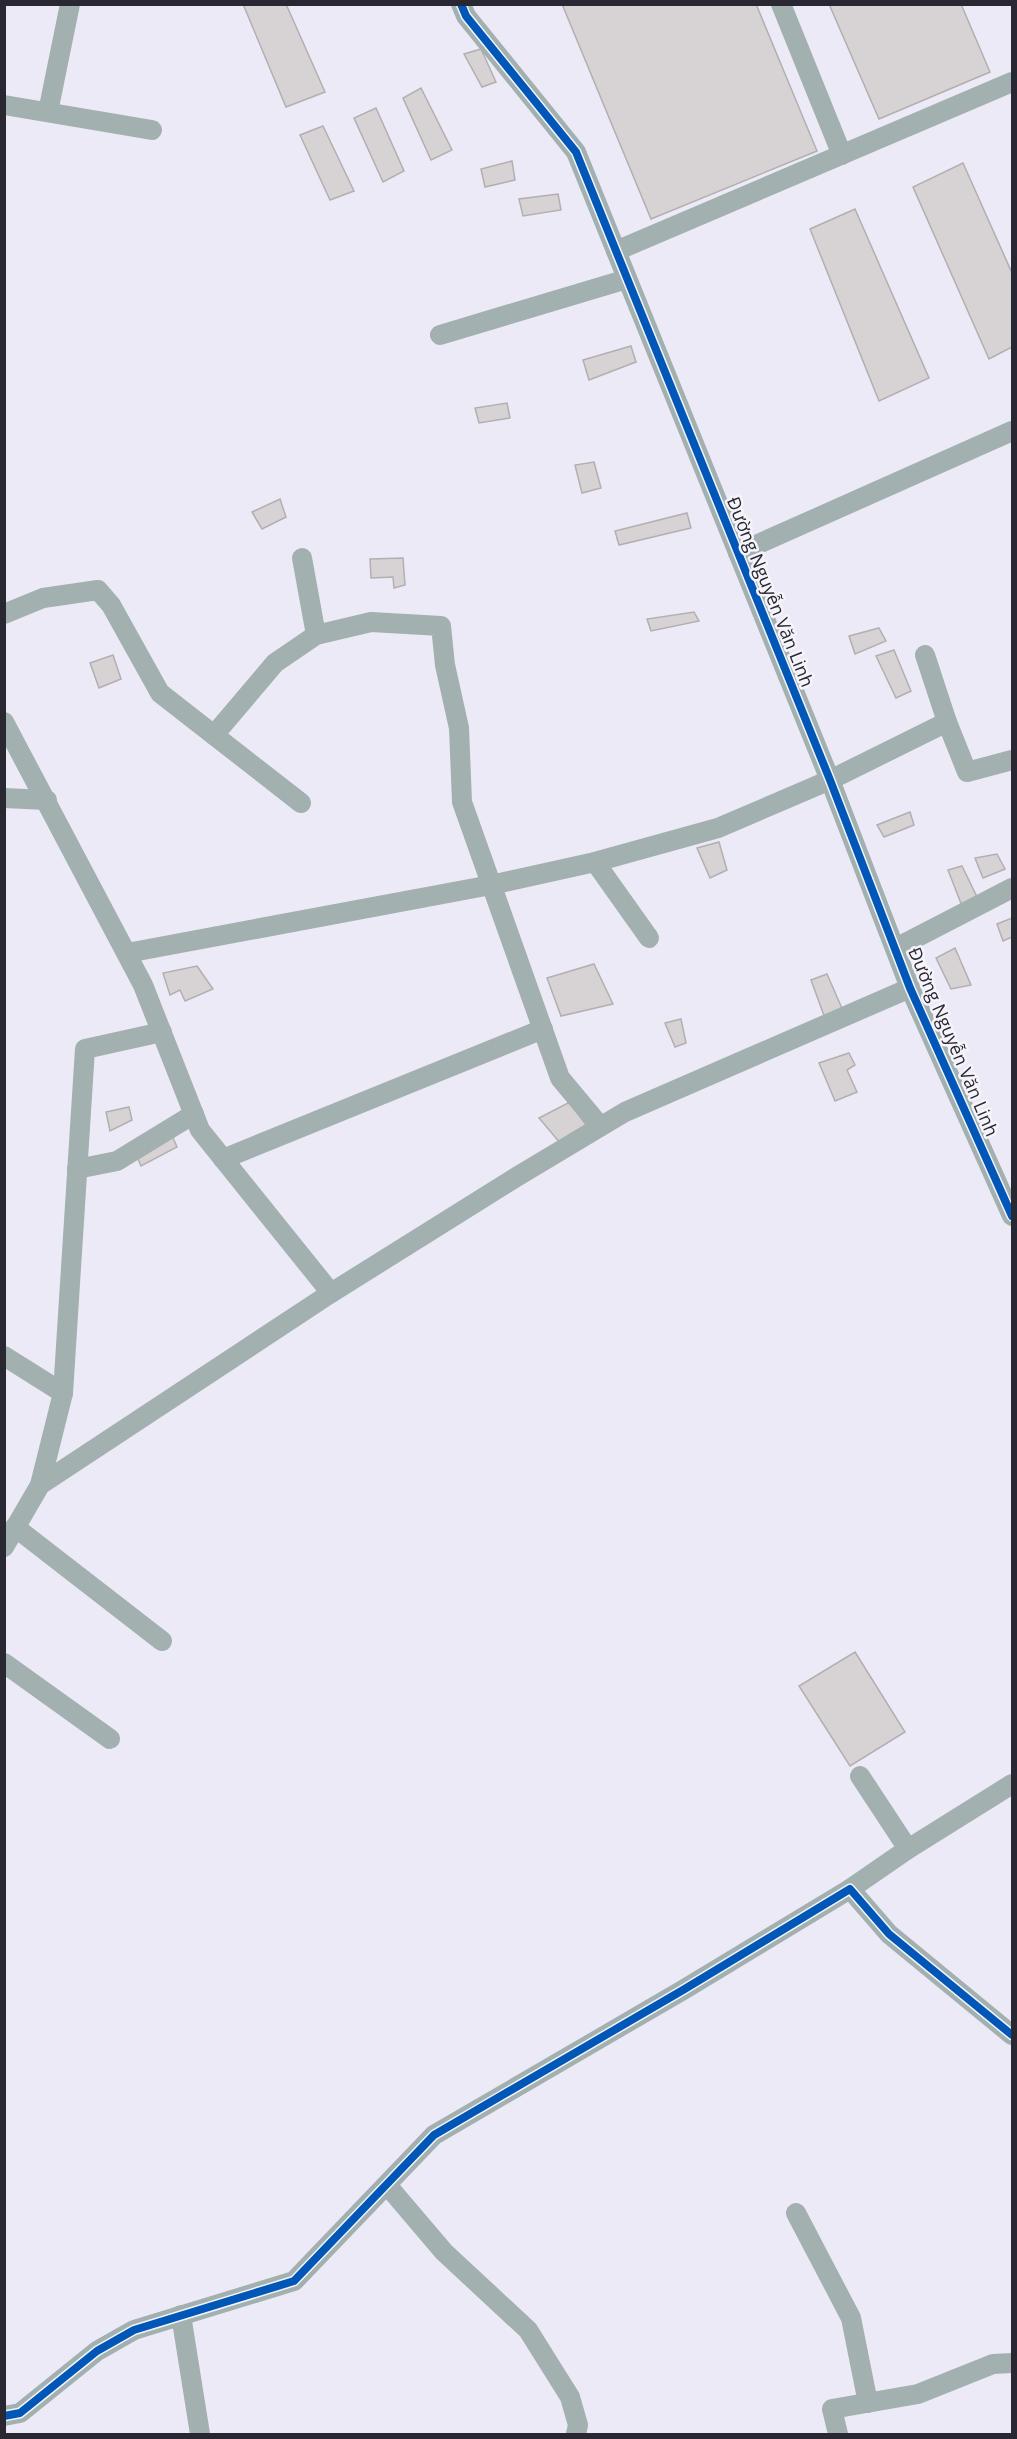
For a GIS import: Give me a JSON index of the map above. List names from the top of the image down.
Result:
{
  "streets": {
    "street": ["Đường Nguyễn Văn Linh"]
  }
}
